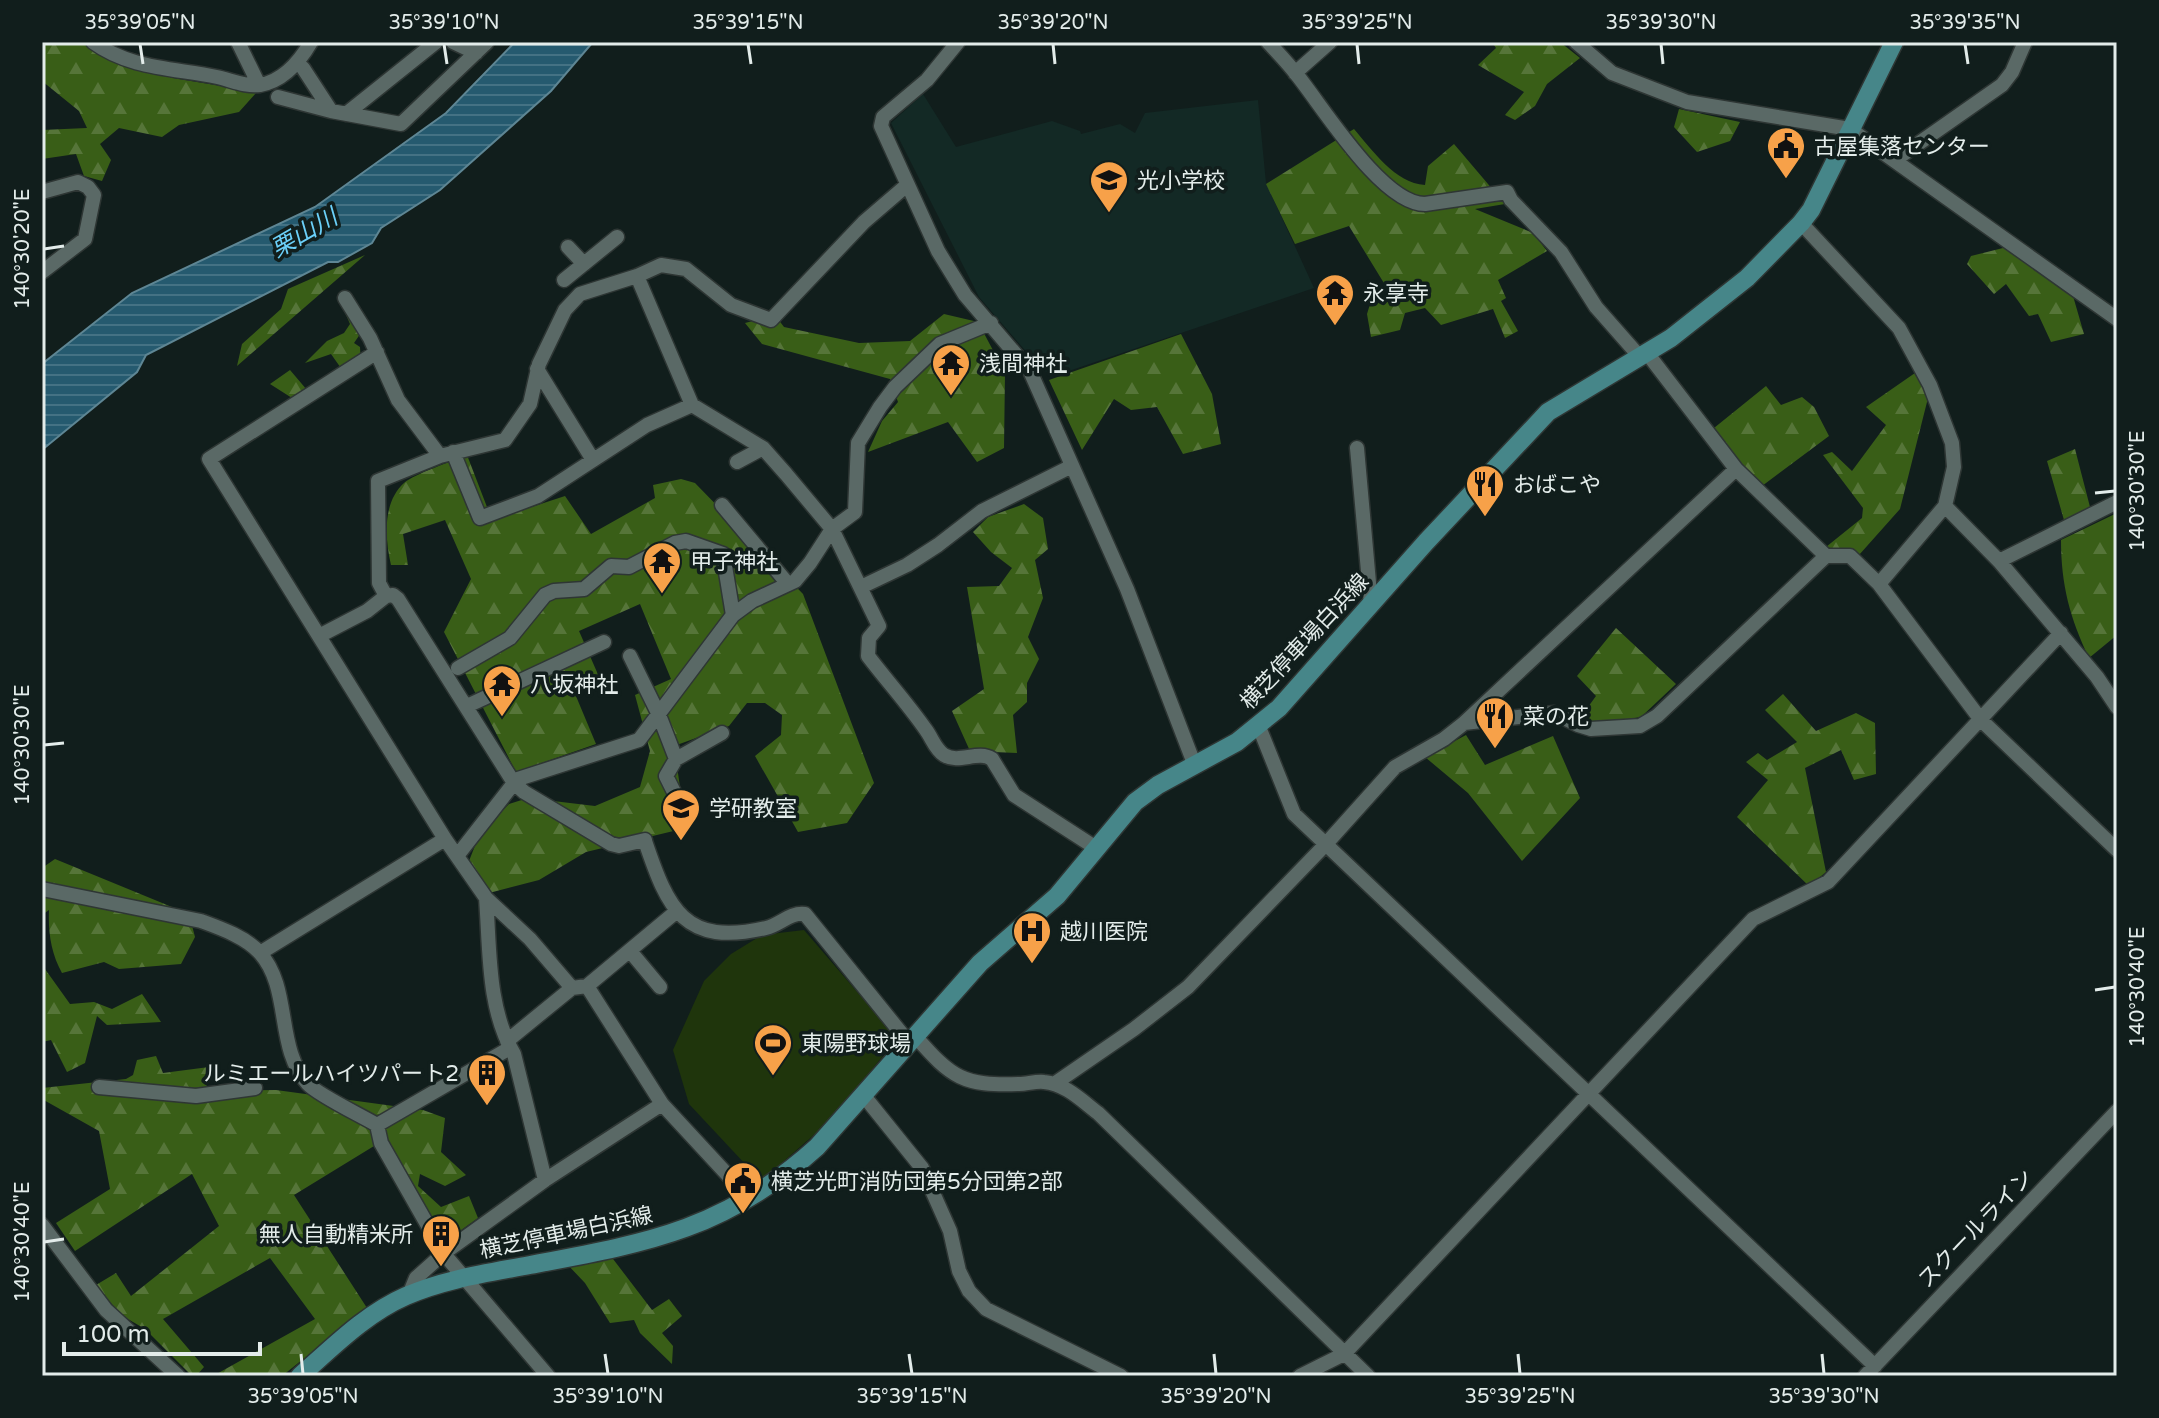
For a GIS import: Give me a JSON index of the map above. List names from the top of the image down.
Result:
{
  "streets": {
    "main road": ["横芝停車場白浜線"],
    "street": ["スクールライン"]
  },
  "water": ["栗山川"],
  "places": {
    "public building": ["古屋集落センター", "横芝光町消防団第5分団第2部"],
    "school or university": ["光小学校", "学研教室"],
    "temple": [
      "永享寺",
      "浅間神社",
      "甲子神社",
      "八坂神社"
    ],
    "restaurant": ["おばこや", "菜の花"],
    "hospital": ["越川医院"],
    "sports": ["東陽野球場"],
    "building": ["ルミエールハイツパート2", "無人自動精米所"]
  },
  "scale_bar": "100 m",
  "coordinates": [
    "35°39'05\"N",
    "35°39'10\"N",
    "35°39'15\"N",
    "35°39'20\"N",
    "35°39'25\"N",
    "35°39'30\"N",
    "35°39'35\"N",
    "140°30'20\"E",
    "140°30'30\"E",
    "140°30'40\"E"
  ]
}
